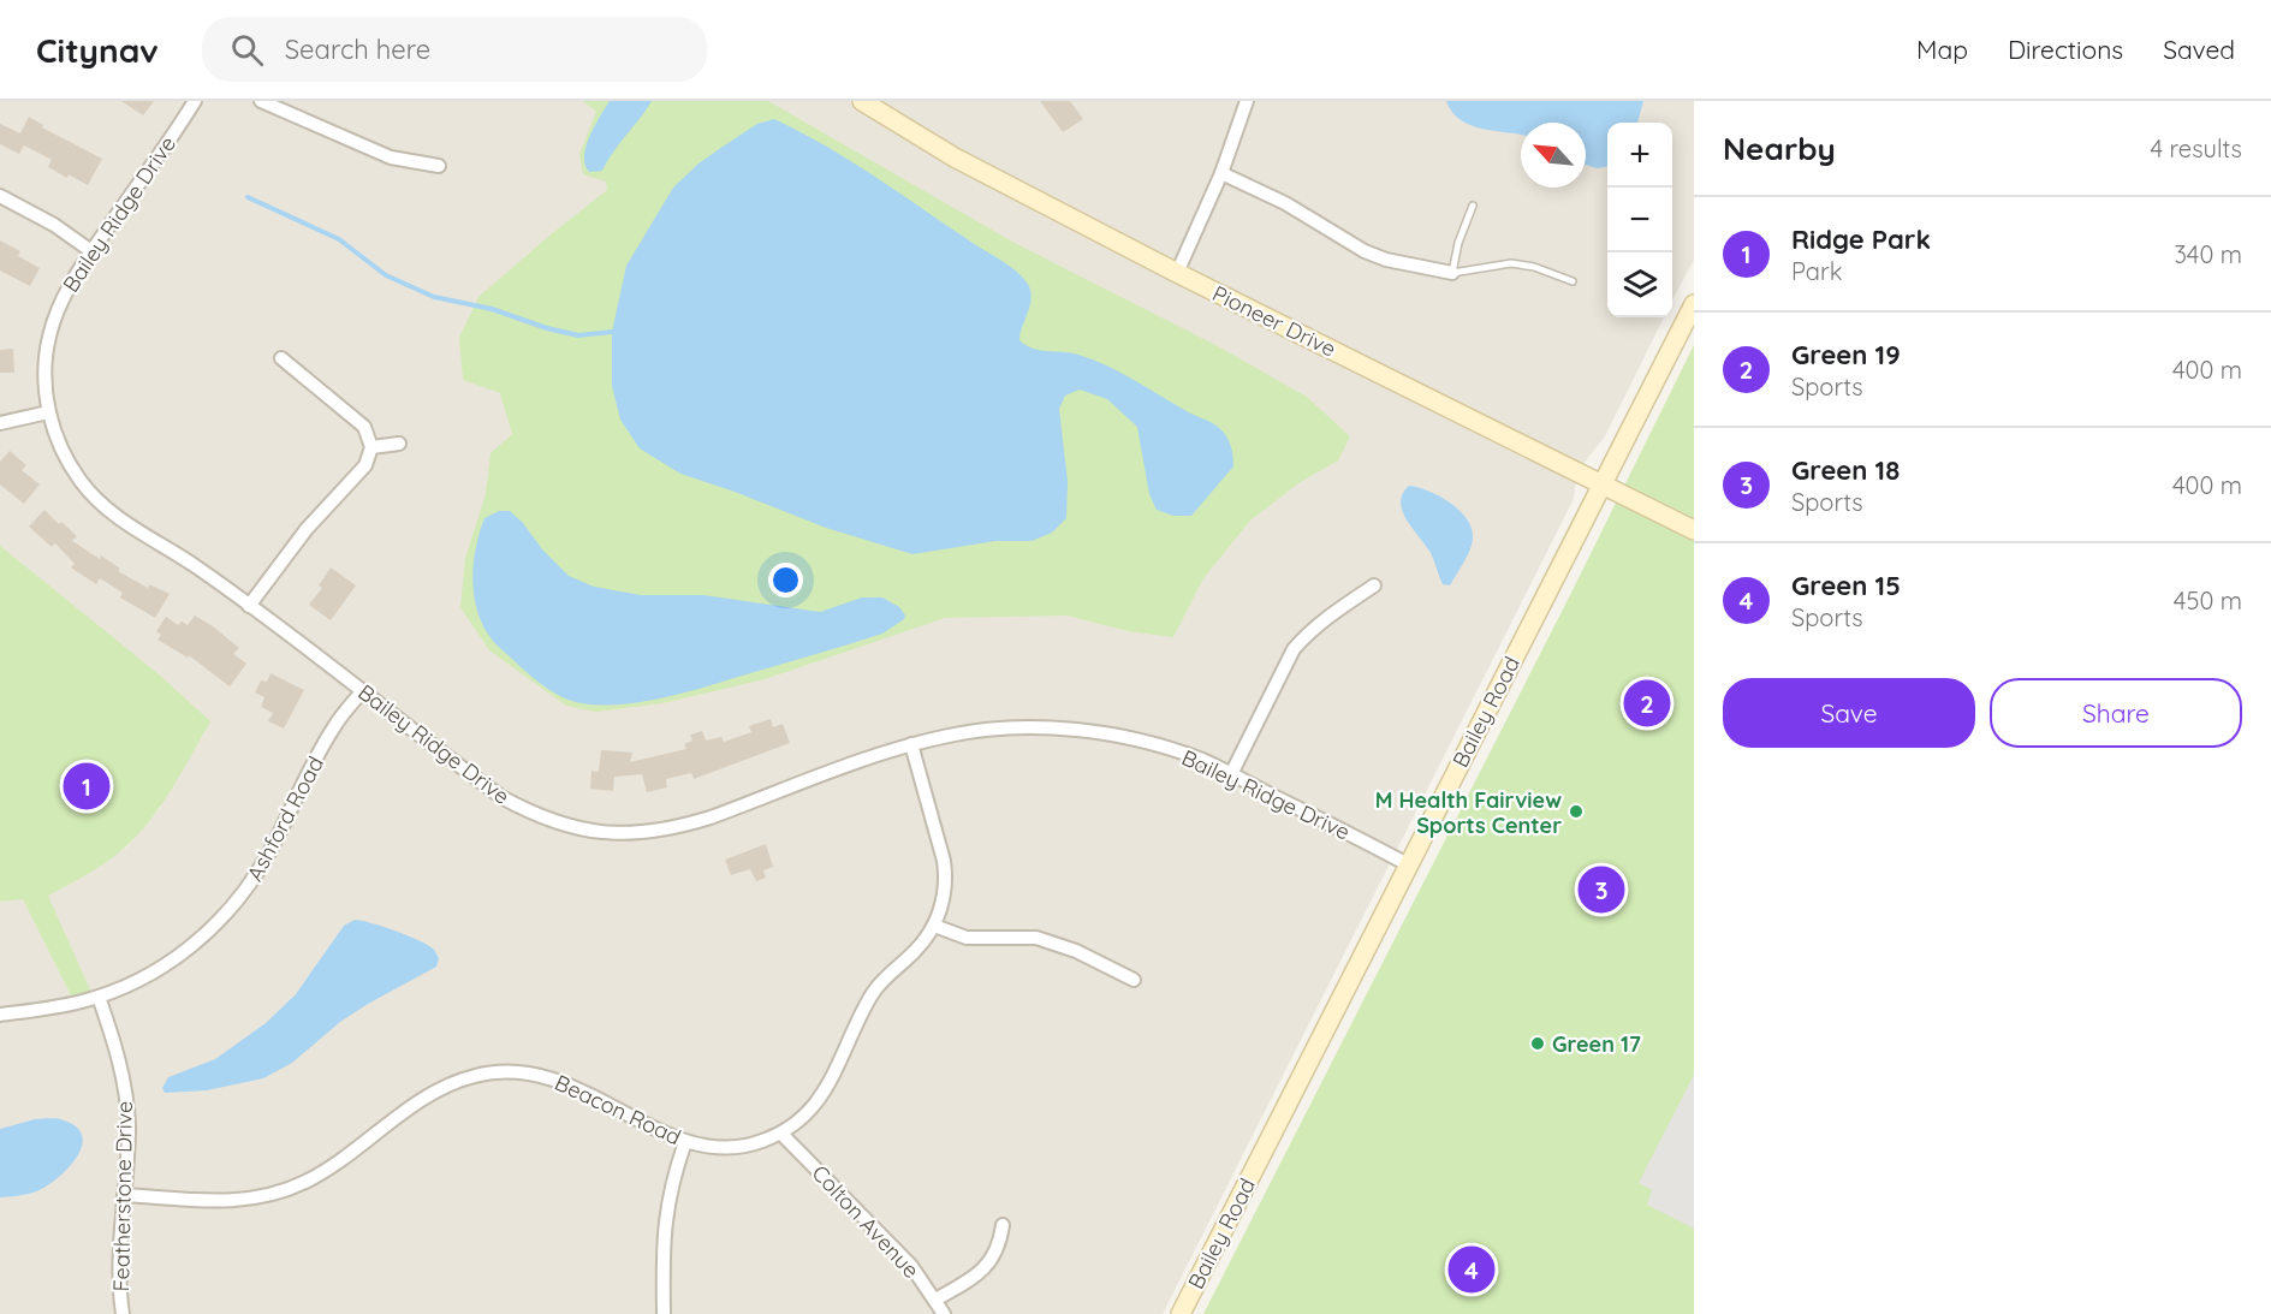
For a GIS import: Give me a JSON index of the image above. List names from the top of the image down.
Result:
{
  "streets": {
    "main road": ["Pioneer Drive", "Bailey Road"],
    "street": [
      "Bailey Ridge Drive",
      "Ashford Road",
      "Beacon Road",
      "Featherstone Drive",
      "Colton Avenue"
    ]
  },
  "crossings": [
    ["Bailey Ridge Drive", "Bailey Road"],
    ["Bailey Ridge Drive", "Ashford Road"],
    ["Bailey Ridge Drive", "Beacon Road"],
    ["Pioneer Drive", "Bailey Road"],
    ["Ashford Road", "Featherstone Drive"],
    ["Beacon Road", "Featherstone Drive"],
    ["Beacon Road", "Colton Avenue"]
  ],
  "places": ["M Health Fairview Sports Center", "Green 17"],
  "north": "top left",
  "page": {
    "header": "Citynav",
    "search": "Search here",
    "nav": ["Map", "Directions", "Saved"],
    "heading": ["Nearby", "4 results"],
    "map_buttons": ["+", "−"],
    "list": [
      {
        "mark": "1",
        "name": "Ridge Park",
        "note": "Park",
        "value": "340 m"
      },
      {
        "mark": "2",
        "name": "Green 19",
        "note": "Sports",
        "value": "400 m"
      },
      {
        "mark": "3",
        "name": "Green 18",
        "note": "Sports",
        "value": "400 m"
      },
      {
        "mark": "4",
        "name": "Green 15",
        "note": "Sports",
        "value": "450 m"
      }
    ],
    "buttons": ["Save", "Share"],
    "pins": [
      "2",
      "1",
      "3",
      "4"
    ]
  }
}
